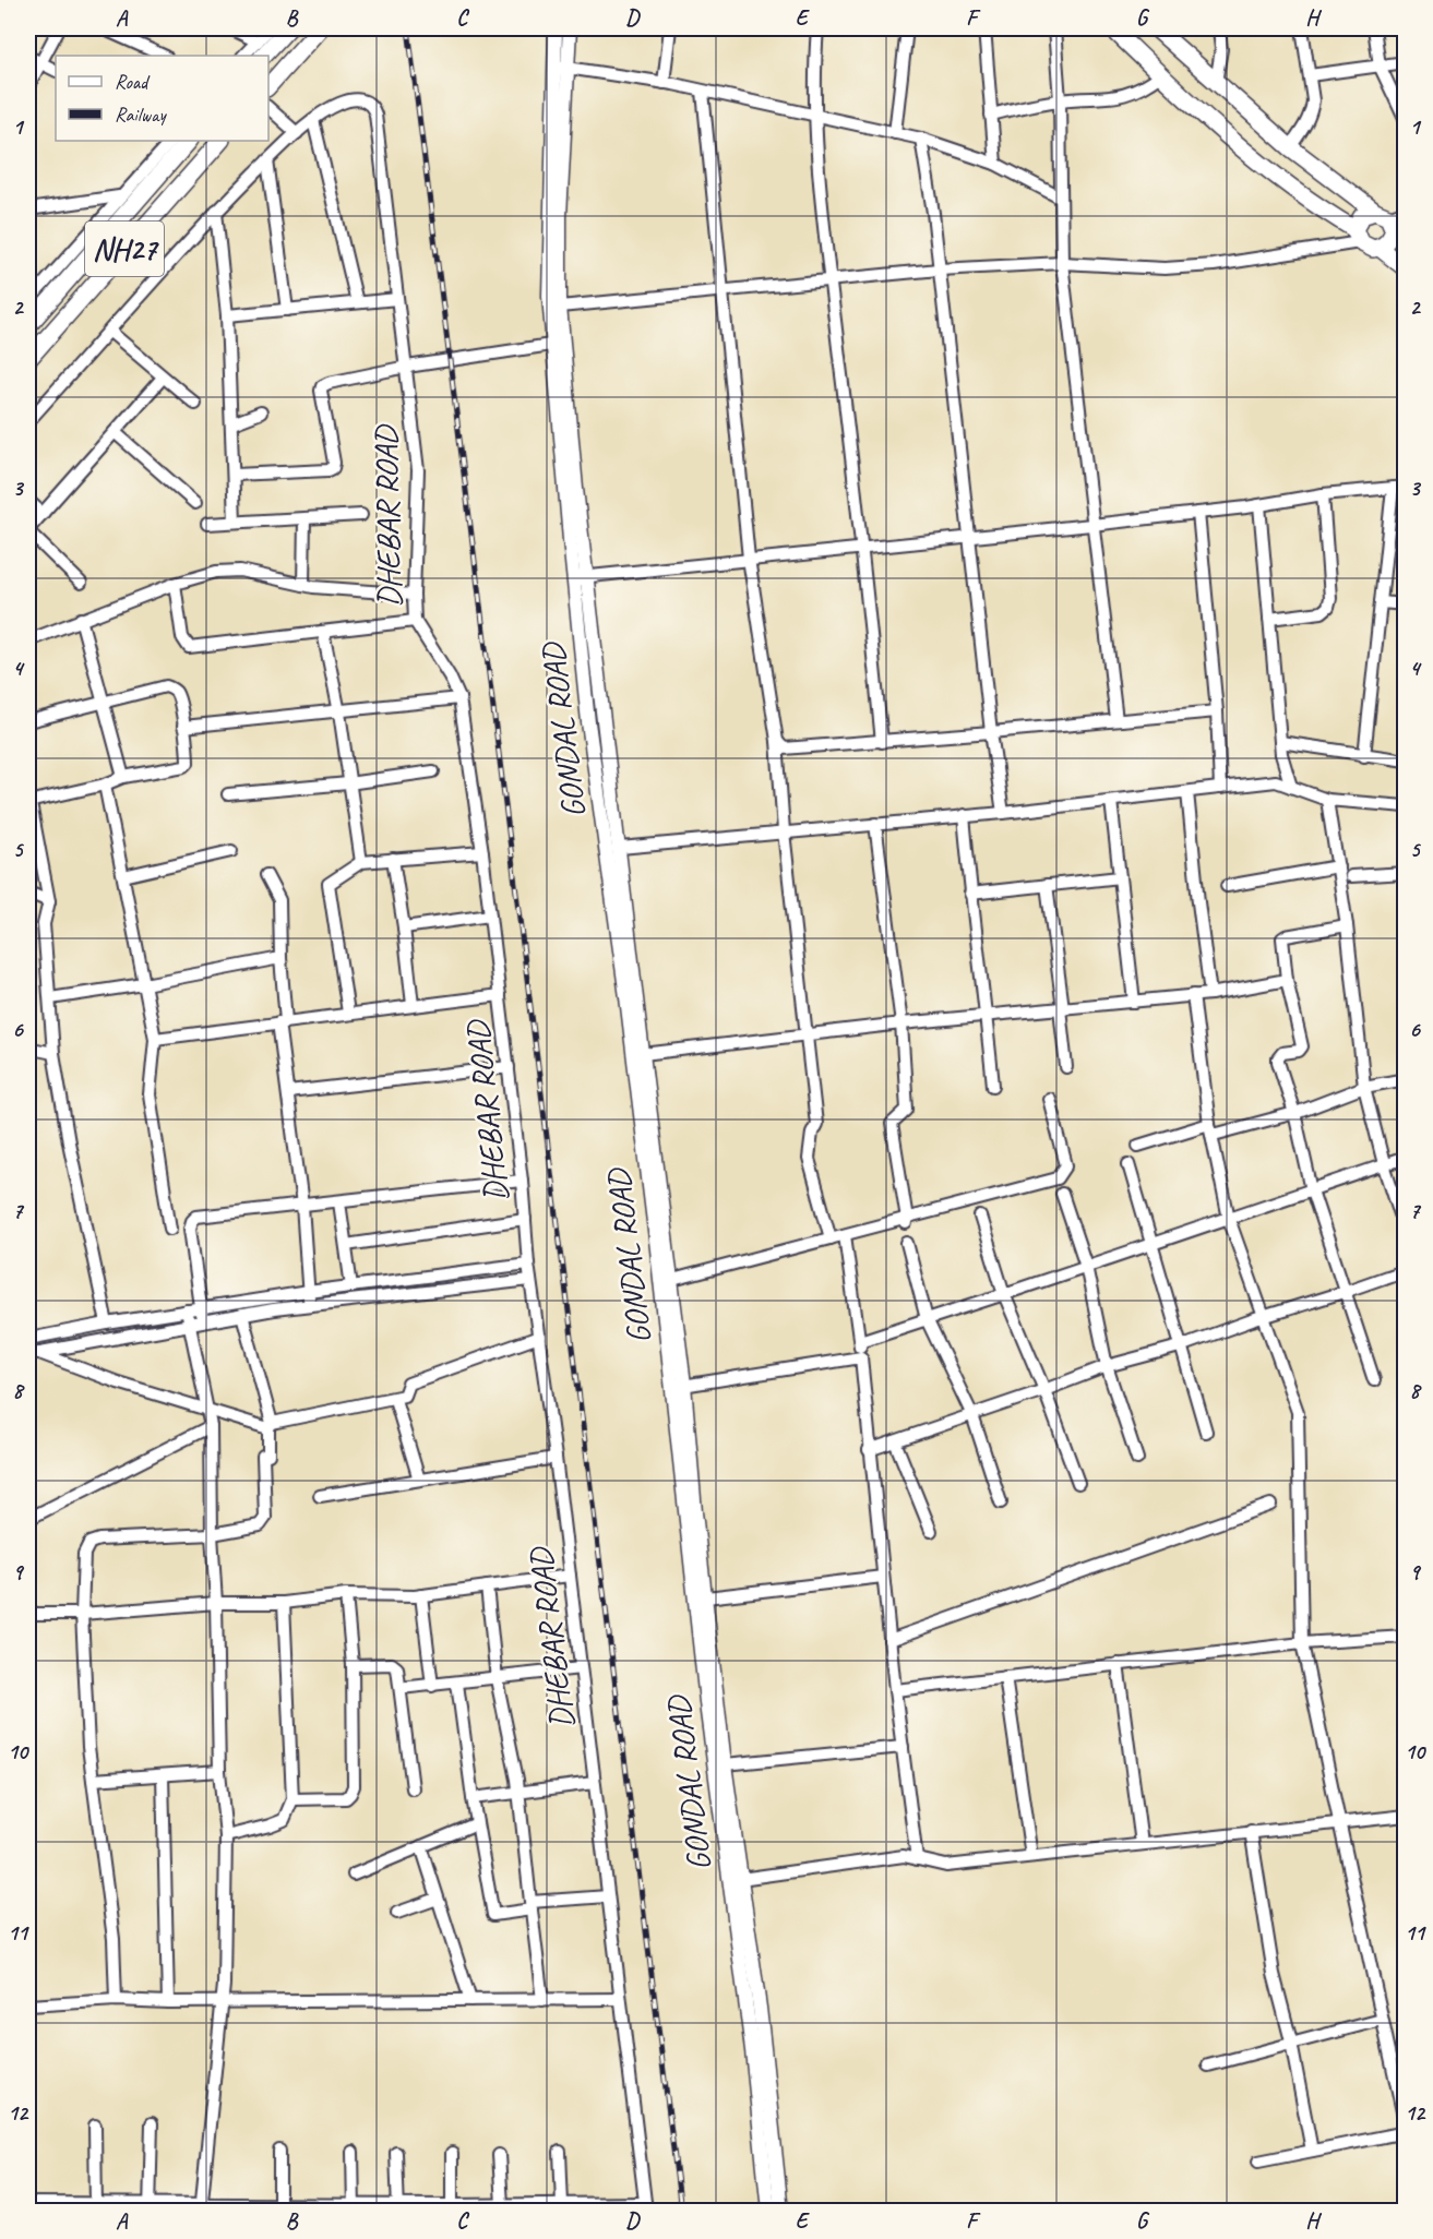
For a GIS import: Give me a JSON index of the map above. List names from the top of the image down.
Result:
{
  "streets": {
    "highway": ["NH27"],
    "main road": ["GONDAL ROAD"],
    "street": ["DHEBAR ROAD"]
  },
  "legend": ["Road", "Railway"],
  "grid": {
    "columns": [
      "A",
      "B",
      "C",
      "D",
      "E",
      "F",
      "G",
      "H"
    ],
    "rows": [
      "1",
      "2",
      "3",
      "4",
      "5",
      "6",
      "7",
      "8",
      "9",
      "10",
      "11",
      "12"
    ]
  }
}
